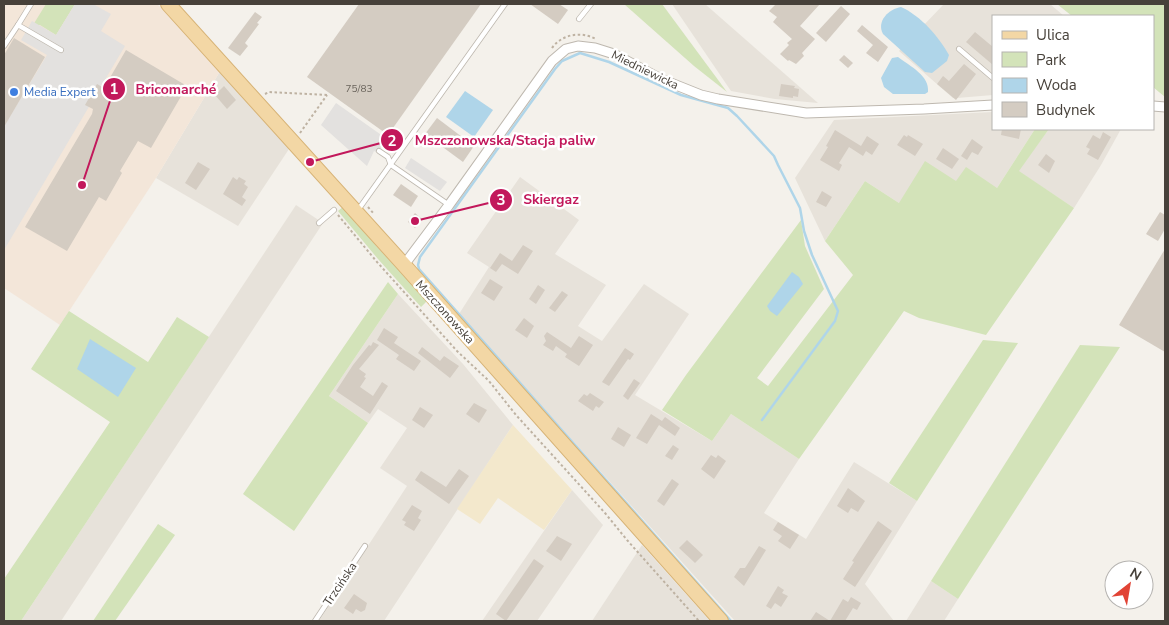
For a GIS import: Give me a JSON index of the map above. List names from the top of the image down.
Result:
{
  "streets": {
    "main road": ["Mszczonowska"],
    "street": ["Miedniewicka"],
    "lane": ["Trzcińska"]
  },
  "crossings": [
    ["Miedniewicka", "Mszczonowska"]
  ],
  "places": [
    "Media Expert",
    "Mszczonowska/Stacja paliw",
    "Bricomarché",
    "Skiergaz"
  ],
  "house_numbers": ["75/83"],
  "legend": [
    "Ulica",
    "Park",
    "Woda",
    "Budynek"
  ],
  "north": "top right"
}
